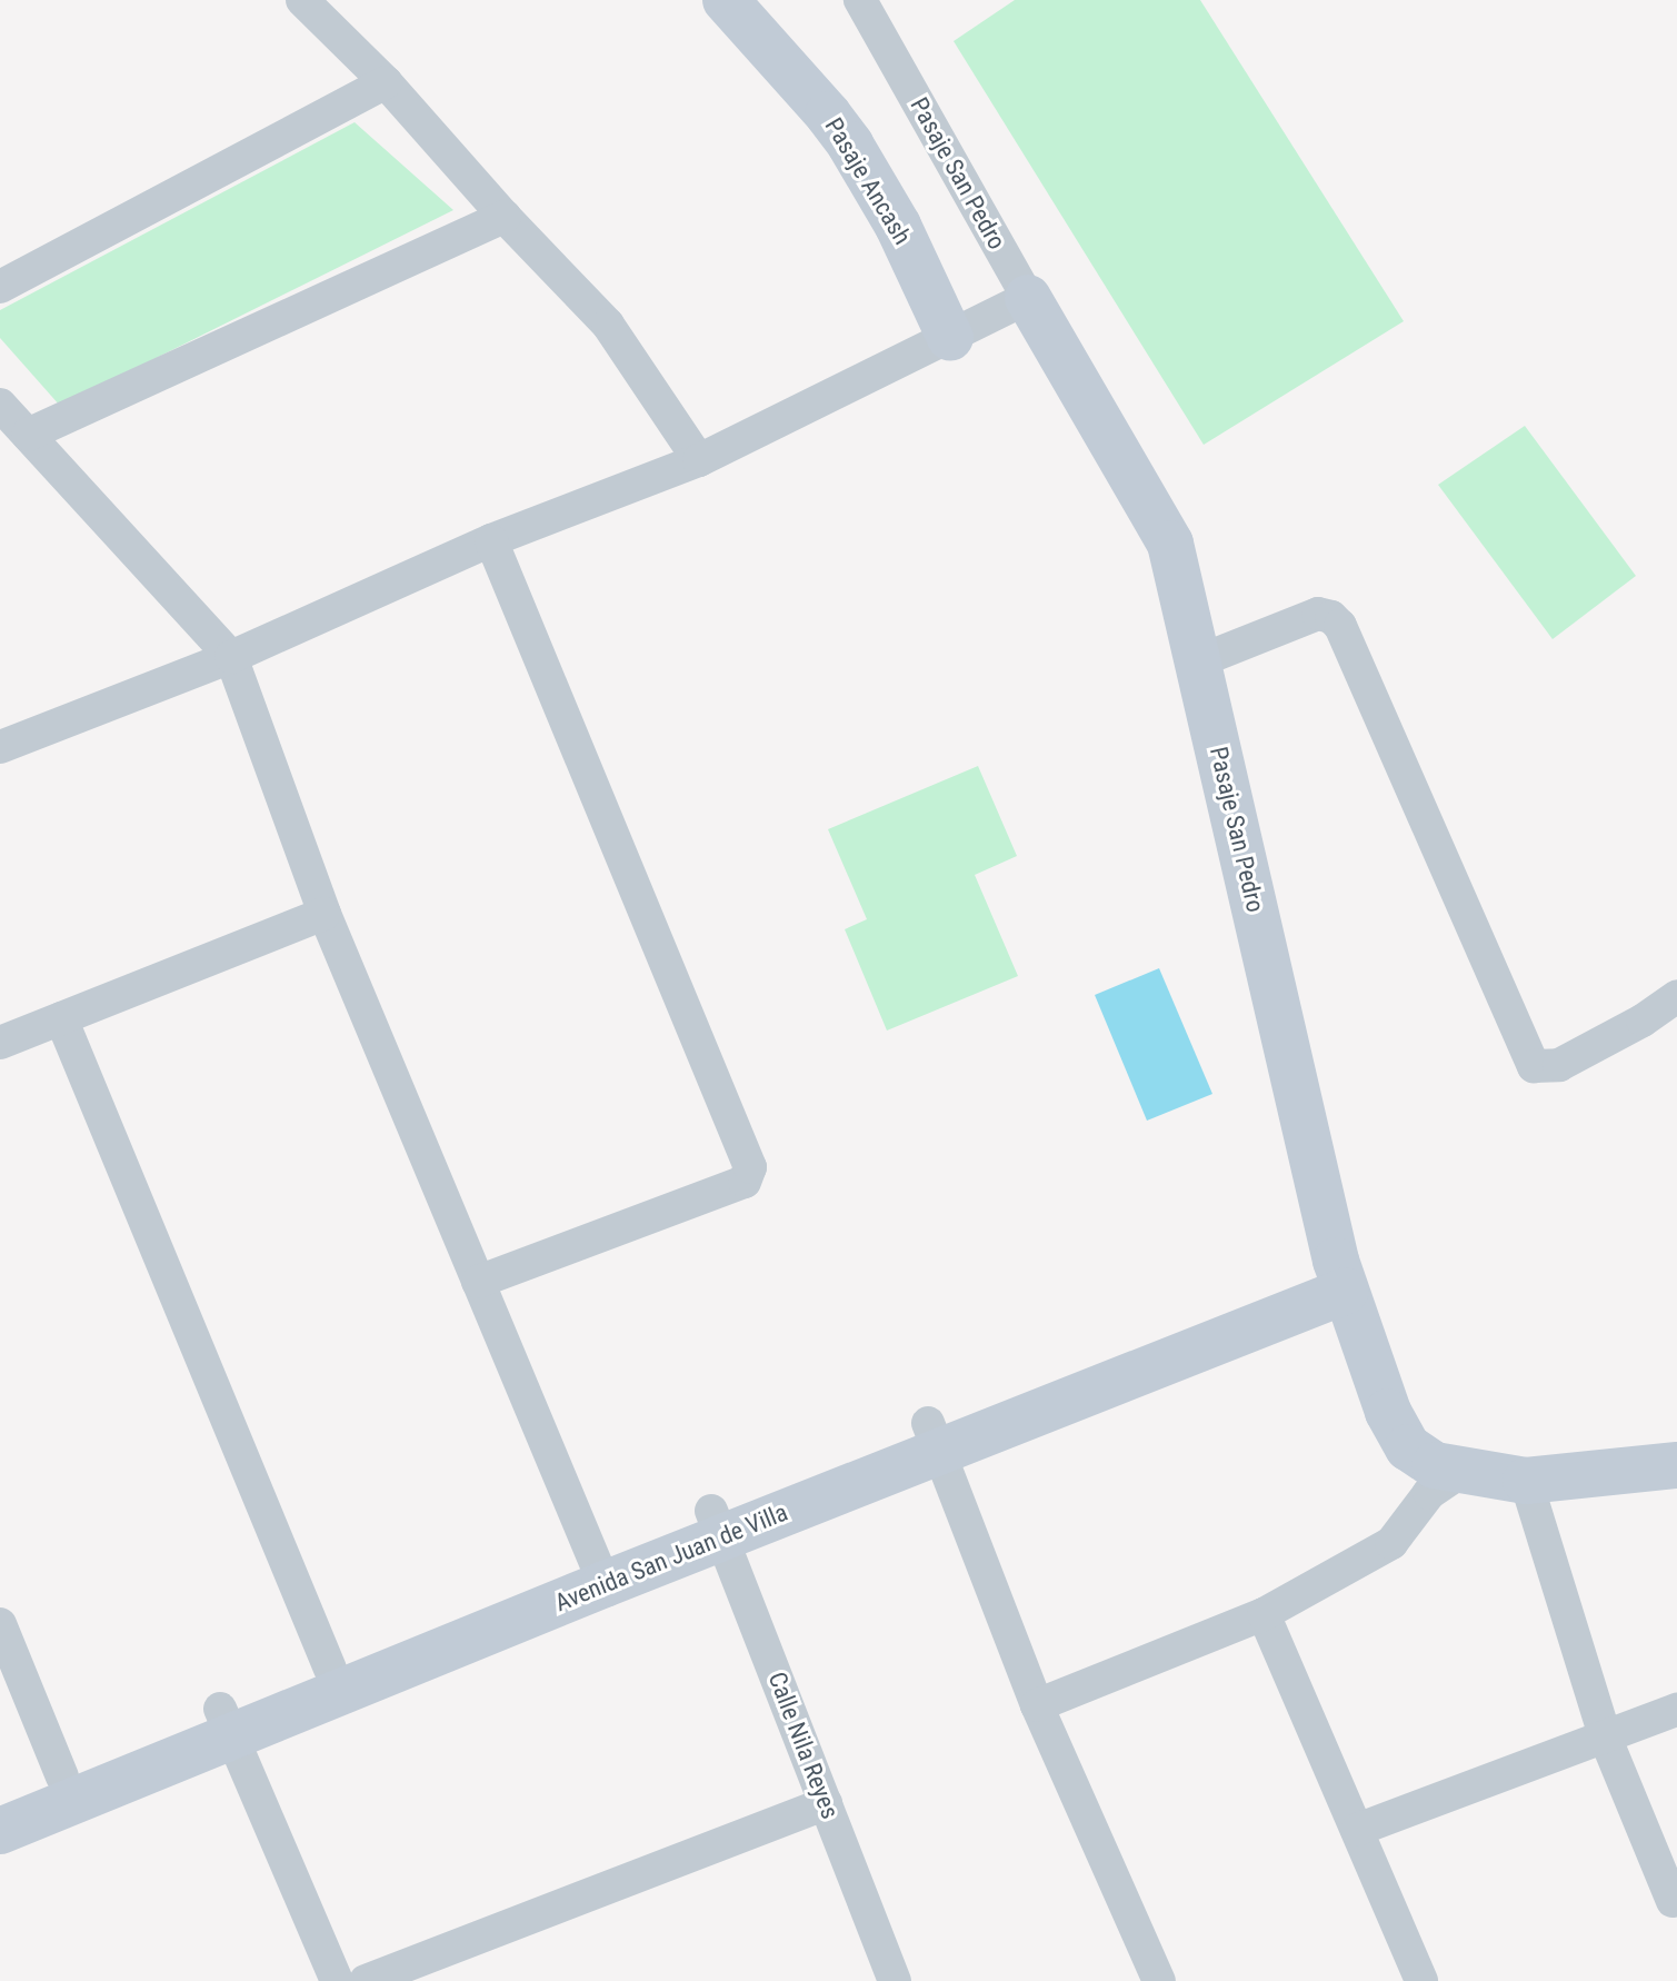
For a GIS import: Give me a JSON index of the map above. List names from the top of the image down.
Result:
{
  "streets": {
    "street": [
      "Pasaje San Pedro",
      "Pasaje Ancash",
      "Avenida San Juan de Villa",
      "Calle Nila Reyes"
    ]
  },
  "crossings": [
    ["Pasaje San Pedro", "Avenida San Juan de Villa"],
    ["Avenida San Juan de Villa", "Calle Nila Reyes"]
  ]
}
